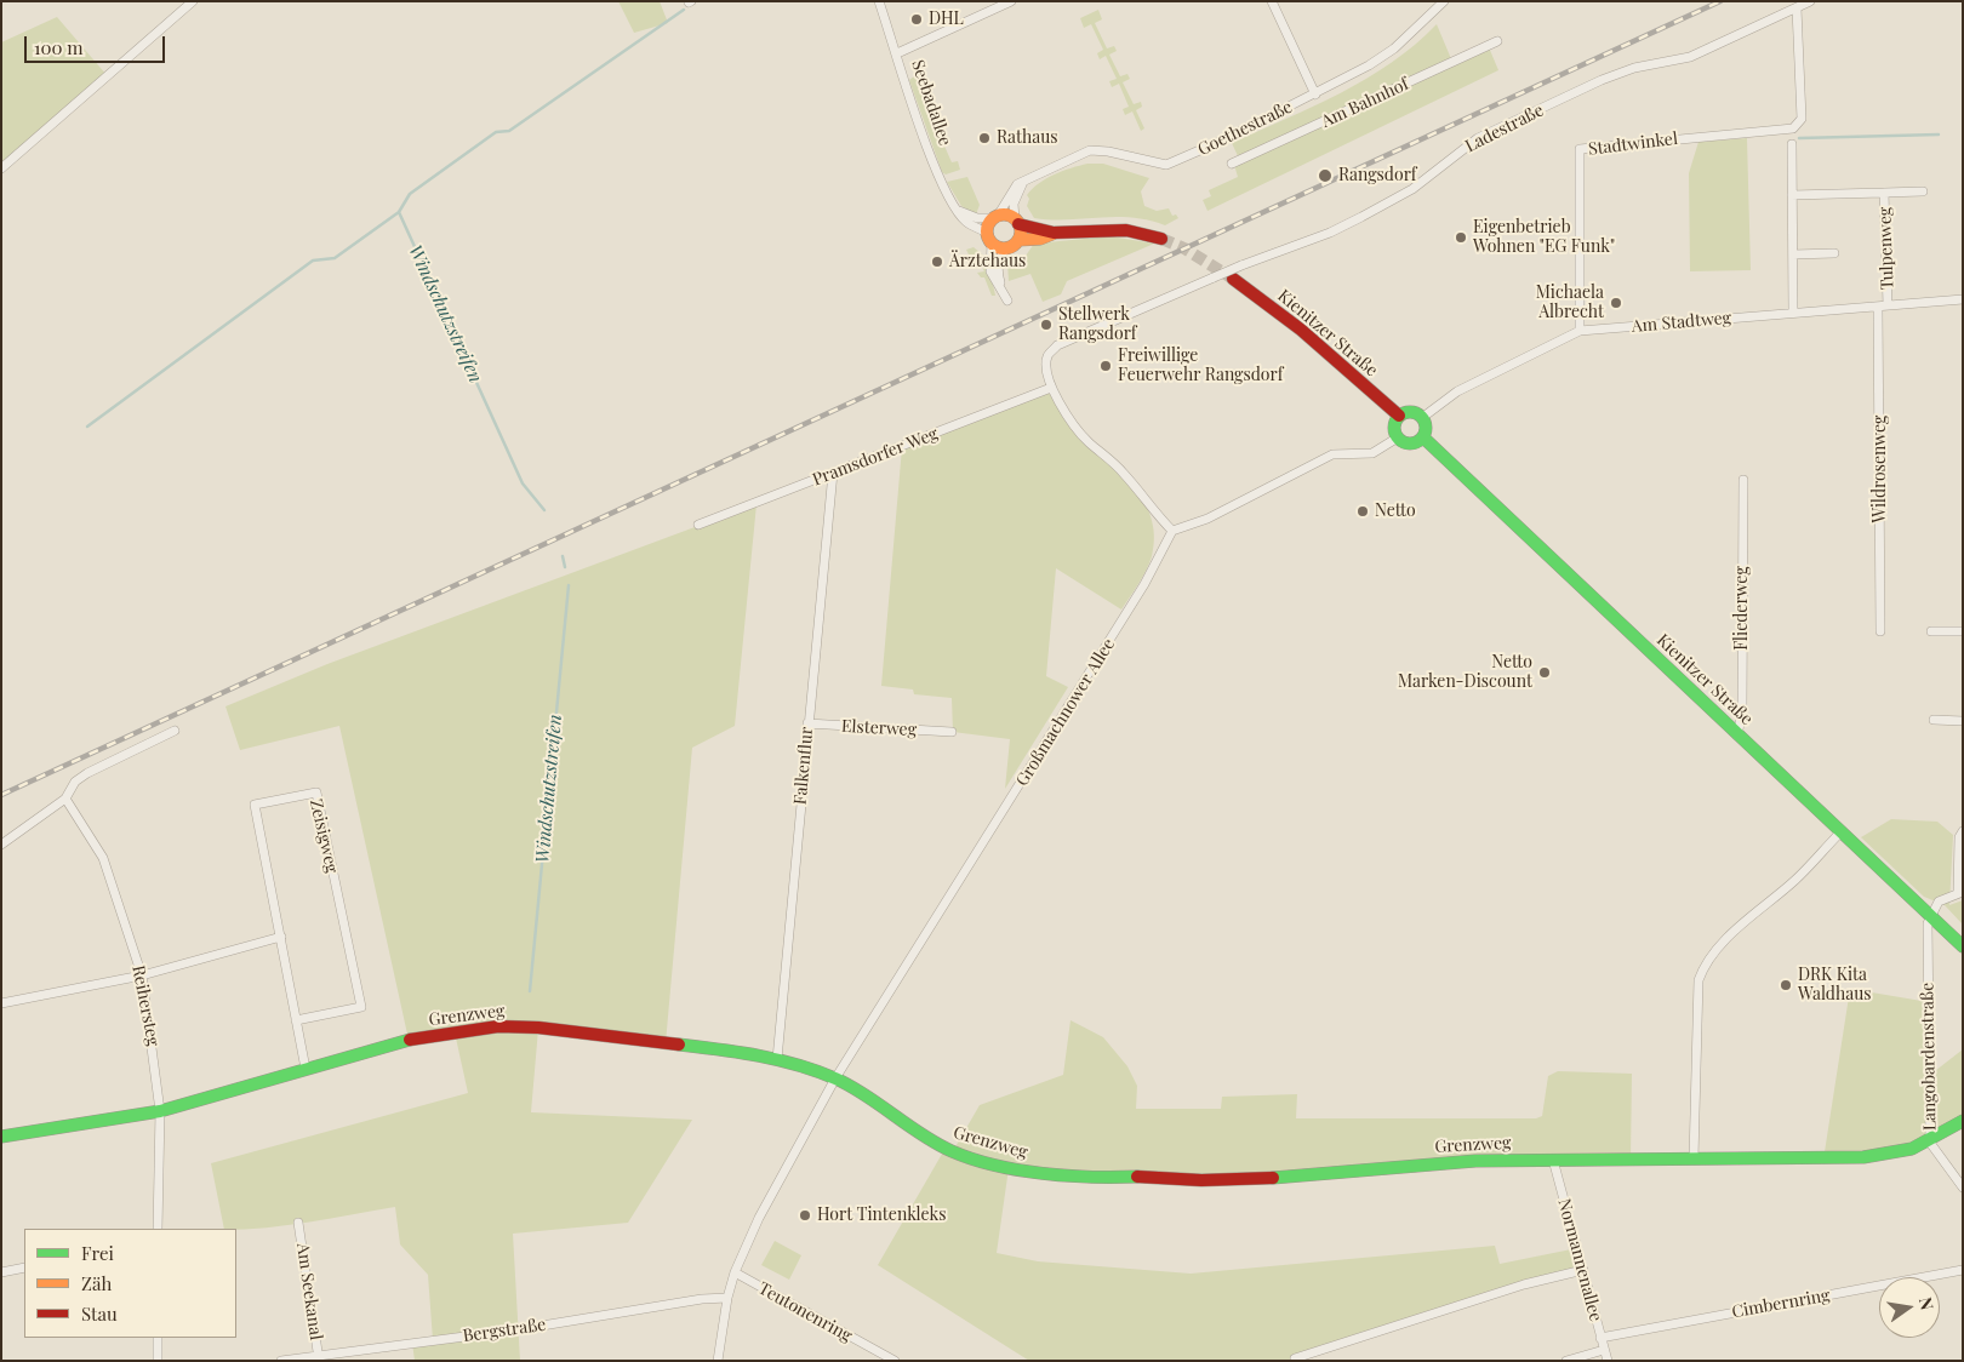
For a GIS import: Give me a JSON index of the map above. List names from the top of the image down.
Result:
{
  "streets": {
    "street": [
      "Seebadallee",
      "Am Bahnhof",
      "Goethestraße",
      "Ladestraße",
      "Stadtwinkel",
      "Tulpenweg",
      "Am Stadtweg",
      "Kienitzer Straße",
      "Pramsdorfer Weg",
      "Wildrosenweg",
      "Fliederweg",
      "Großmachnower Allee",
      "Elsterweg",
      "Falkenflur",
      "Zeisigweg",
      "Reihersteg",
      "Grenzweg",
      "Langobardenstraße",
      "Normannenallee",
      "Am Seekanal",
      "Cimbernring",
      "Teutonenring",
      "Bergstraße"
    ]
  },
  "crossings": [
    ["Seebadallee", "Goethestraße"],
    ["Ladestraße", "Stadtwinkel"],
    ["Ladestraße", "Pramsdorfer Weg"],
    ["Stadtwinkel", "Am Stadtweg"],
    ["Tulpenweg", "Am Stadtweg"],
    ["Tulpenweg", "Wildrosenweg"],
    ["Am Stadtweg", "Kienitzer Straße"],
    ["Am Stadtweg", "Wildrosenweg"],
    ["Kienitzer Straße", "Fliederweg"],
    ["Kienitzer Straße", "Langobardenstraße"],
    ["Pramsdorfer Weg", "Falkenflur"],
    ["Großmachnower Allee", "Grenzweg"],
    ["Großmachnower Allee", "Teutonenring"],
    ["Großmachnower Allee", "Bergstraße"],
    ["Elsterweg", "Falkenflur"],
    ["Falkenflur", "Grenzweg"],
    ["Zeisigweg", "Grenzweg"],
    ["Reihersteg", "Grenzweg"],
    ["Grenzweg", "Langobardenstraße"],
    ["Grenzweg", "Normannenallee"],
    ["Normannenallee", "Cimbernring"],
    ["Am Seekanal", "Bergstraße"]
  ],
  "water": ["Windschutzstreifen"],
  "places": [
    "DHL",
    "Rathaus",
    "Rangsdorf",
    "Eigenbetrieb Wohnen \"EG Funk\"",
    "Ärztehaus",
    "Michaela Albrecht",
    "Stellwerk Rangsdorf",
    "Freiwillige Feuerwehr Rangsdorf",
    "Netto",
    "Netto Marken-Discount",
    "DRK Kita Waldhaus",
    "Hort Tintenkleks"
  ],
  "legend": ["Frei", "Zäh", "Stau"],
  "scale_bar": "100 m",
  "north": "right"
}
